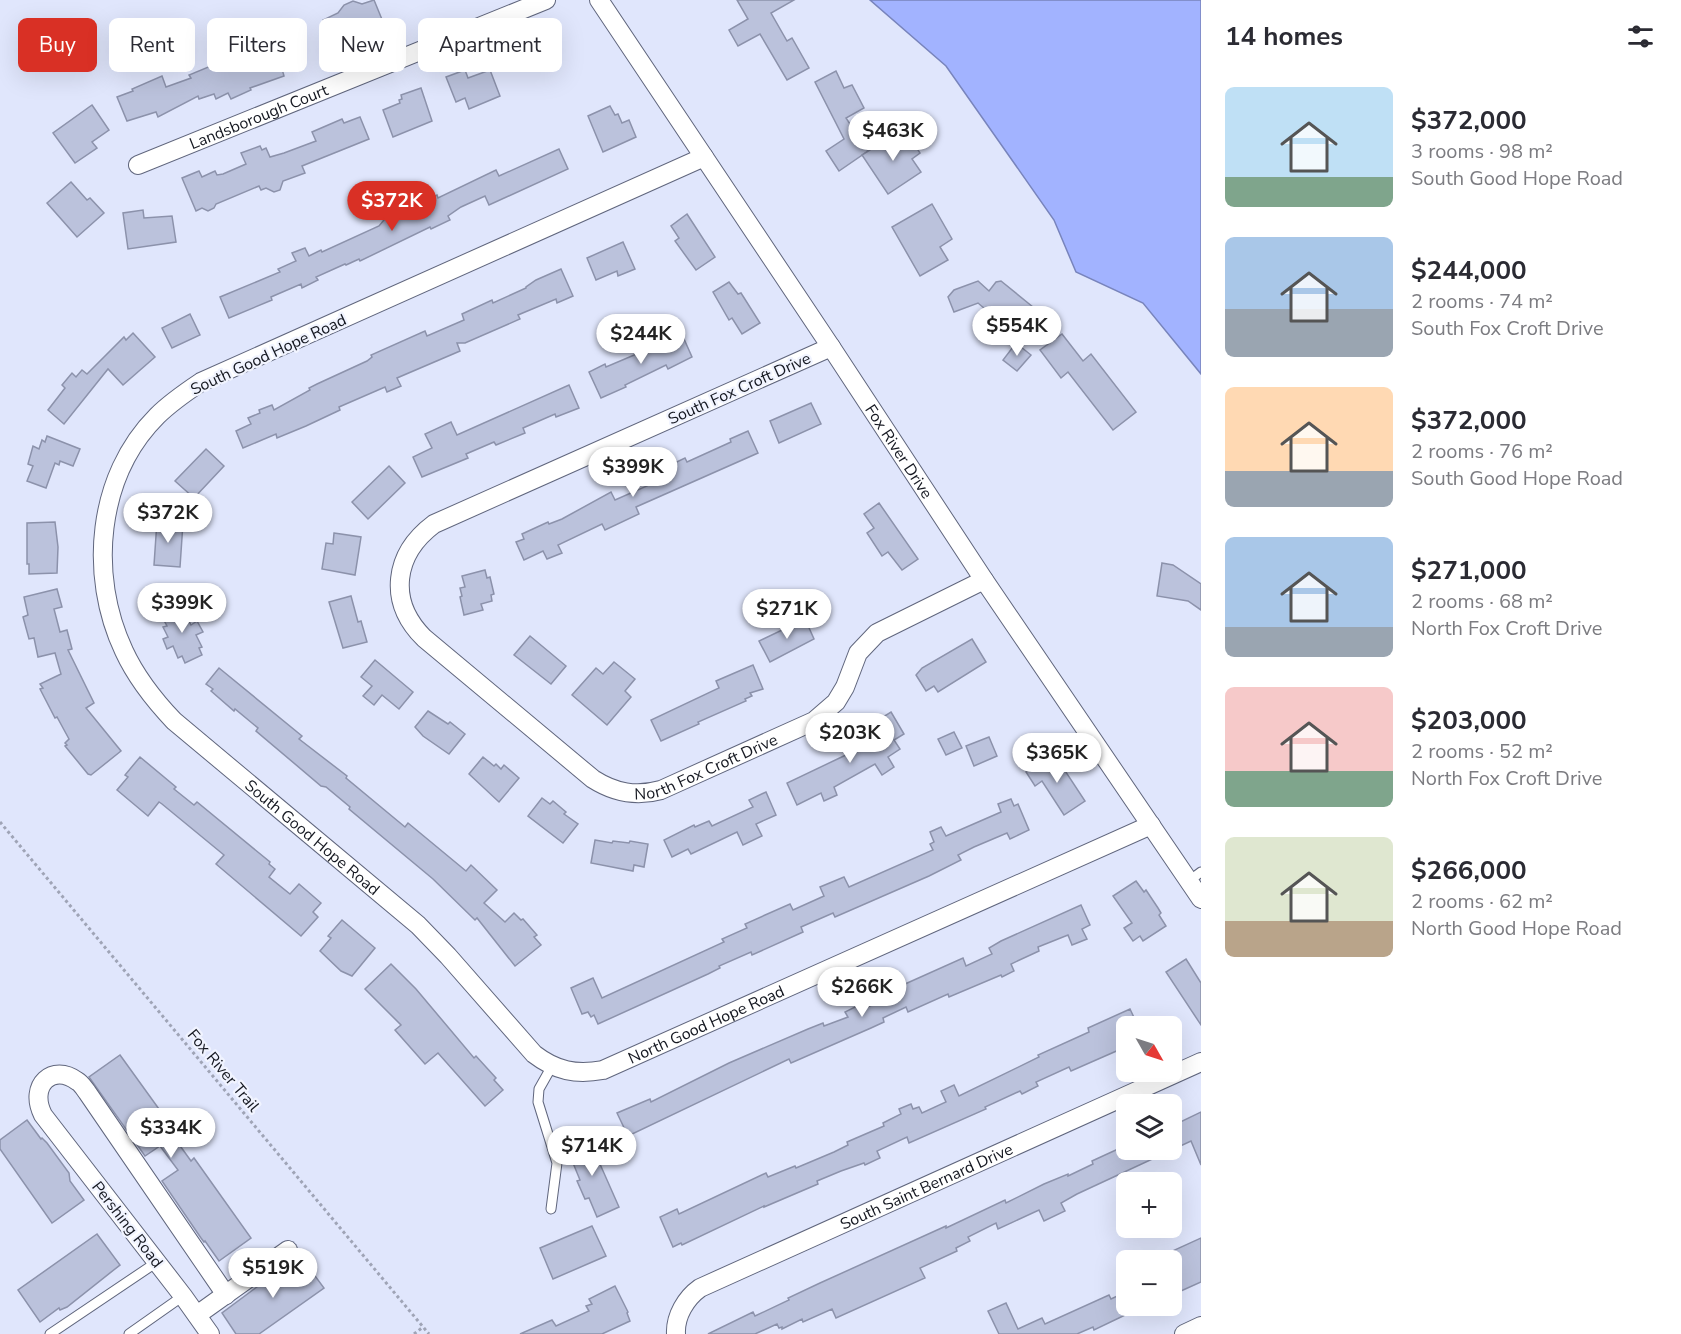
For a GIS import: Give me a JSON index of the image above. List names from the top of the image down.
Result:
{
  "streets": {
    "street": [
      "Landsborough Court",
      "South Good Hope Road",
      "South Fox Croft Drive",
      "Fox River Drive",
      "North Fox Croft Drive",
      "North Good Hope Road",
      "South Saint Bernard Drive",
      "Pershing Road"
    ],
    "path": ["Fox River Trail"]
  },
  "crossings": [
    ["South Good Hope Road", "Fox River Drive"],
    ["South Good Hope Road", "North Good Hope Road"],
    ["South Fox Croft Drive", "Fox River Drive"],
    ["South Fox Croft Drive", "North Fox Croft Drive"],
    ["Fox River Drive", "North Fox Croft Drive"],
    ["Fox River Drive", "North Good Hope Road"]
  ],
  "north": "bottom right",
  "page": {
    "heading": "14 homes",
    "chip": [
      "Buy",
      "Rent",
      "Filters",
      "New",
      "Apartment"
    ],
    "list": [
      {
        "name": "$372,000",
        "note": "3 rooms · 98 m² · South Good Hope Road"
      },
      {
        "name": "$244,000",
        "note": "2 rooms · 74 m² · South Fox Croft Drive"
      },
      {
        "name": "$372,000",
        "note": "2 rooms · 76 m² · South Good Hope Road"
      },
      {
        "name": "$271,000",
        "note": "2 rooms · 68 m² · North Fox Croft Drive"
      },
      {
        "name": "$203,000",
        "note": "2 rooms · 52 m² · North Fox Croft Drive"
      },
      {
        "name": "$266,000",
        "note": "2 rooms · 62 m² · North Good Hope Road"
      }
    ],
    "price": [
      "$463K",
      "$372K",
      "$554K",
      "$244K",
      "$399K",
      "$372K",
      "$399K",
      "$271K",
      "$203K",
      "$365K",
      "$266K",
      "$334K",
      "$714K",
      "$519K"
    ],
    "map_buttons": ["+", "−"]
  }
}
